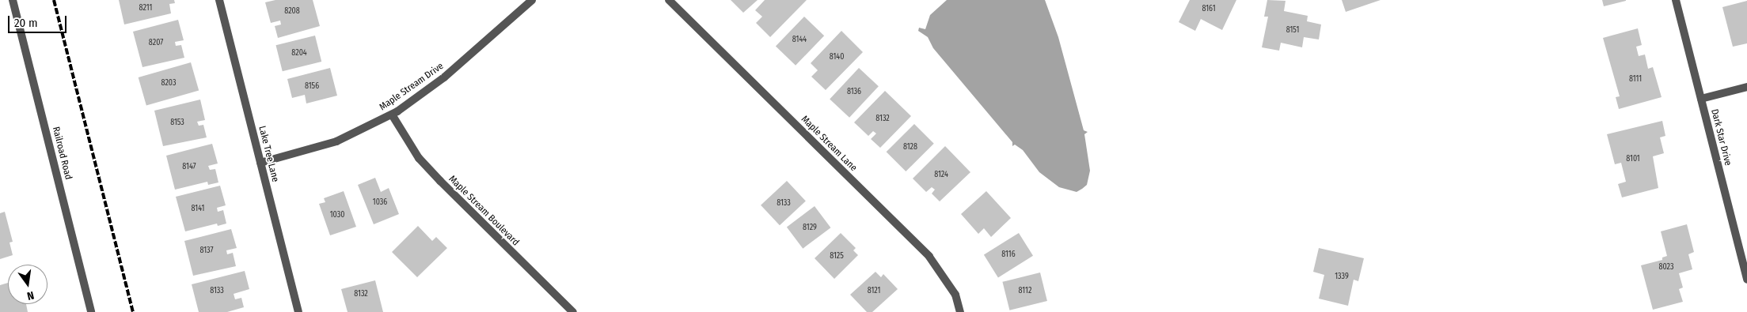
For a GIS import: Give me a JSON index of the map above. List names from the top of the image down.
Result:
{
  "streets": {
    "street": [
      "Maple Stream Drive",
      "Dark Star Drive",
      "Maple Stream Lane",
      "Railroad Road",
      "Lake Tree Lane",
      "Maple Stream Boulevard"
    ]
  },
  "crossings": [
    ["Maple Stream Drive", "Lake Tree Lane"],
    ["Maple Stream Drive", "Maple Stream Boulevard"]
  ],
  "house_numbers": [
    "8211",
    "8161",
    "8208",
    "8151",
    "8144",
    "8207",
    "8204",
    "8140",
    "8111",
    "8203",
    "8156",
    "8136",
    "8132",
    "8153",
    "8128",
    "8101",
    "8147",
    "8124",
    "1036",
    "8133",
    "8141",
    "1030",
    "8129",
    "8137",
    "8116",
    "8125",
    "8023",
    "1339",
    "8133",
    "8121",
    "8112",
    "8132"
  ],
  "scale_bar": "20 m",
  "north": "bottom"
}
